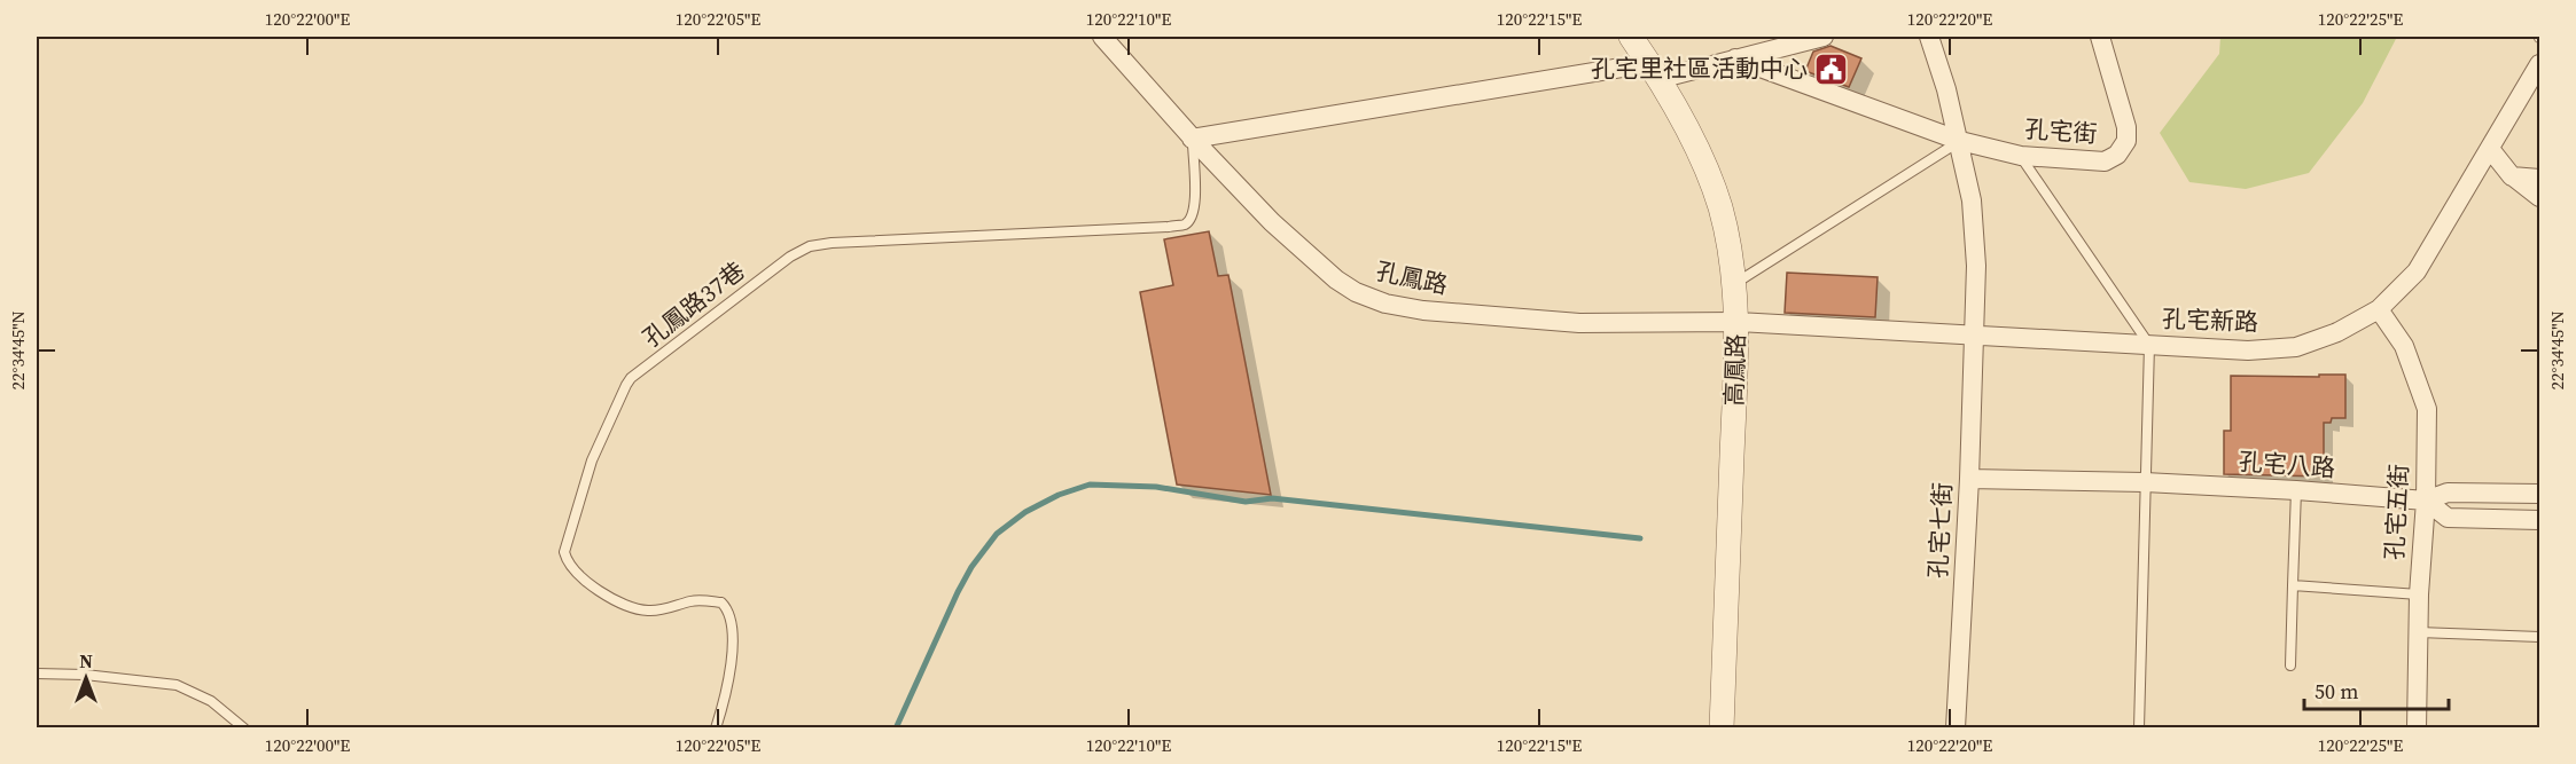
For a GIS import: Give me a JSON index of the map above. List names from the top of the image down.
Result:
{
  "streets": {
    "street": [
      "孔宅街",
      "孔鳳路",
      "孔宅新路",
      "高鳳路",
      "孔宅八路",
      "孔宅五街",
      "孔宅七街"
    ],
    "lane": ["孔鳳路37巷"]
  },
  "crossings": [
    ["孔鳳路", "孔鳳路37巷"],
    ["孔鳳路", "孔宅新路"],
    ["孔鳳路", "高鳳路"],
    ["孔宅新路", "高鳳路"],
    ["孔宅新路", "孔宅五街"],
    ["孔宅新路", "孔宅七街"],
    ["孔宅八路", "孔宅五街"],
    ["孔宅八路", "孔宅七街"]
  ],
  "places": {
    "public building": ["孔宅里社區活動中心"]
  },
  "scale_bar": "50 m",
  "north": "top",
  "coordinates": [
    "120°22'00\"E",
    "120°22'05\"E",
    "120°22'10\"E",
    "120°22'15\"E",
    "120°22'20\"E",
    "120°22'25\"E",
    "22°34'45\"N"
  ]
}
